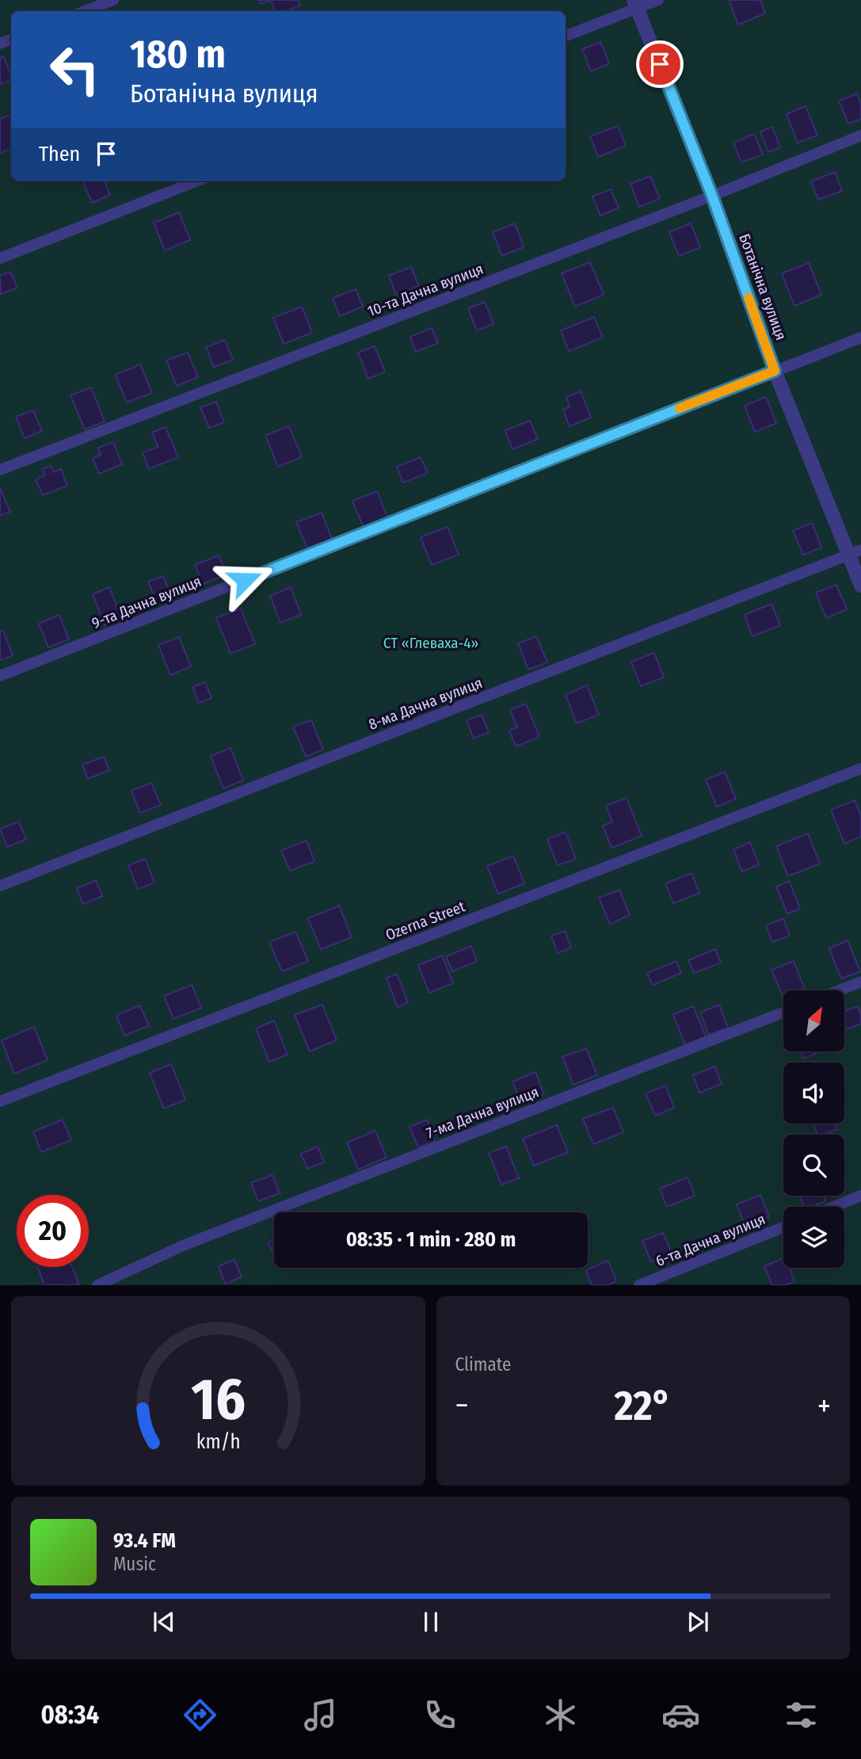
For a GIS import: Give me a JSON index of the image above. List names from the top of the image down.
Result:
{
  "streets": {
    "street": ["Ботанічна вулиця"],
    "lane": [
      "10-та Дачна вулиця",
      "9-та Дачна вулиця",
      "8-ма Дачна вулиця",
      "Ozerna Street",
      "7-ма Дачна вулиця",
      "6-та Дачна вулиця"
    ]
  },
  "crossings": [
    ["Ботанічна вулиця", "10-та Дачна вулиця"],
    ["Ботанічна вулиця", "9-та Дачна вулиця"],
    ["Ботанічна вулиця", "8-ма Дачна вулиця"]
  ],
  "parks": ["СТ «Глеваха-4»"],
  "north": "top right",
  "page": {
    "turn": ["180 m", "Ботанічна вулиця"],
    "then": "Then",
    "limit": "20",
    "trip": "08:35 · 1 min · 280 m",
    "tile": "Climate",
    "heat": ["−", "22°", "+"],
    "song": ["93.4 FM", "Music"],
    "tabs": "08:34",
    "gauge": ["16", "km/h"]
  }
}
